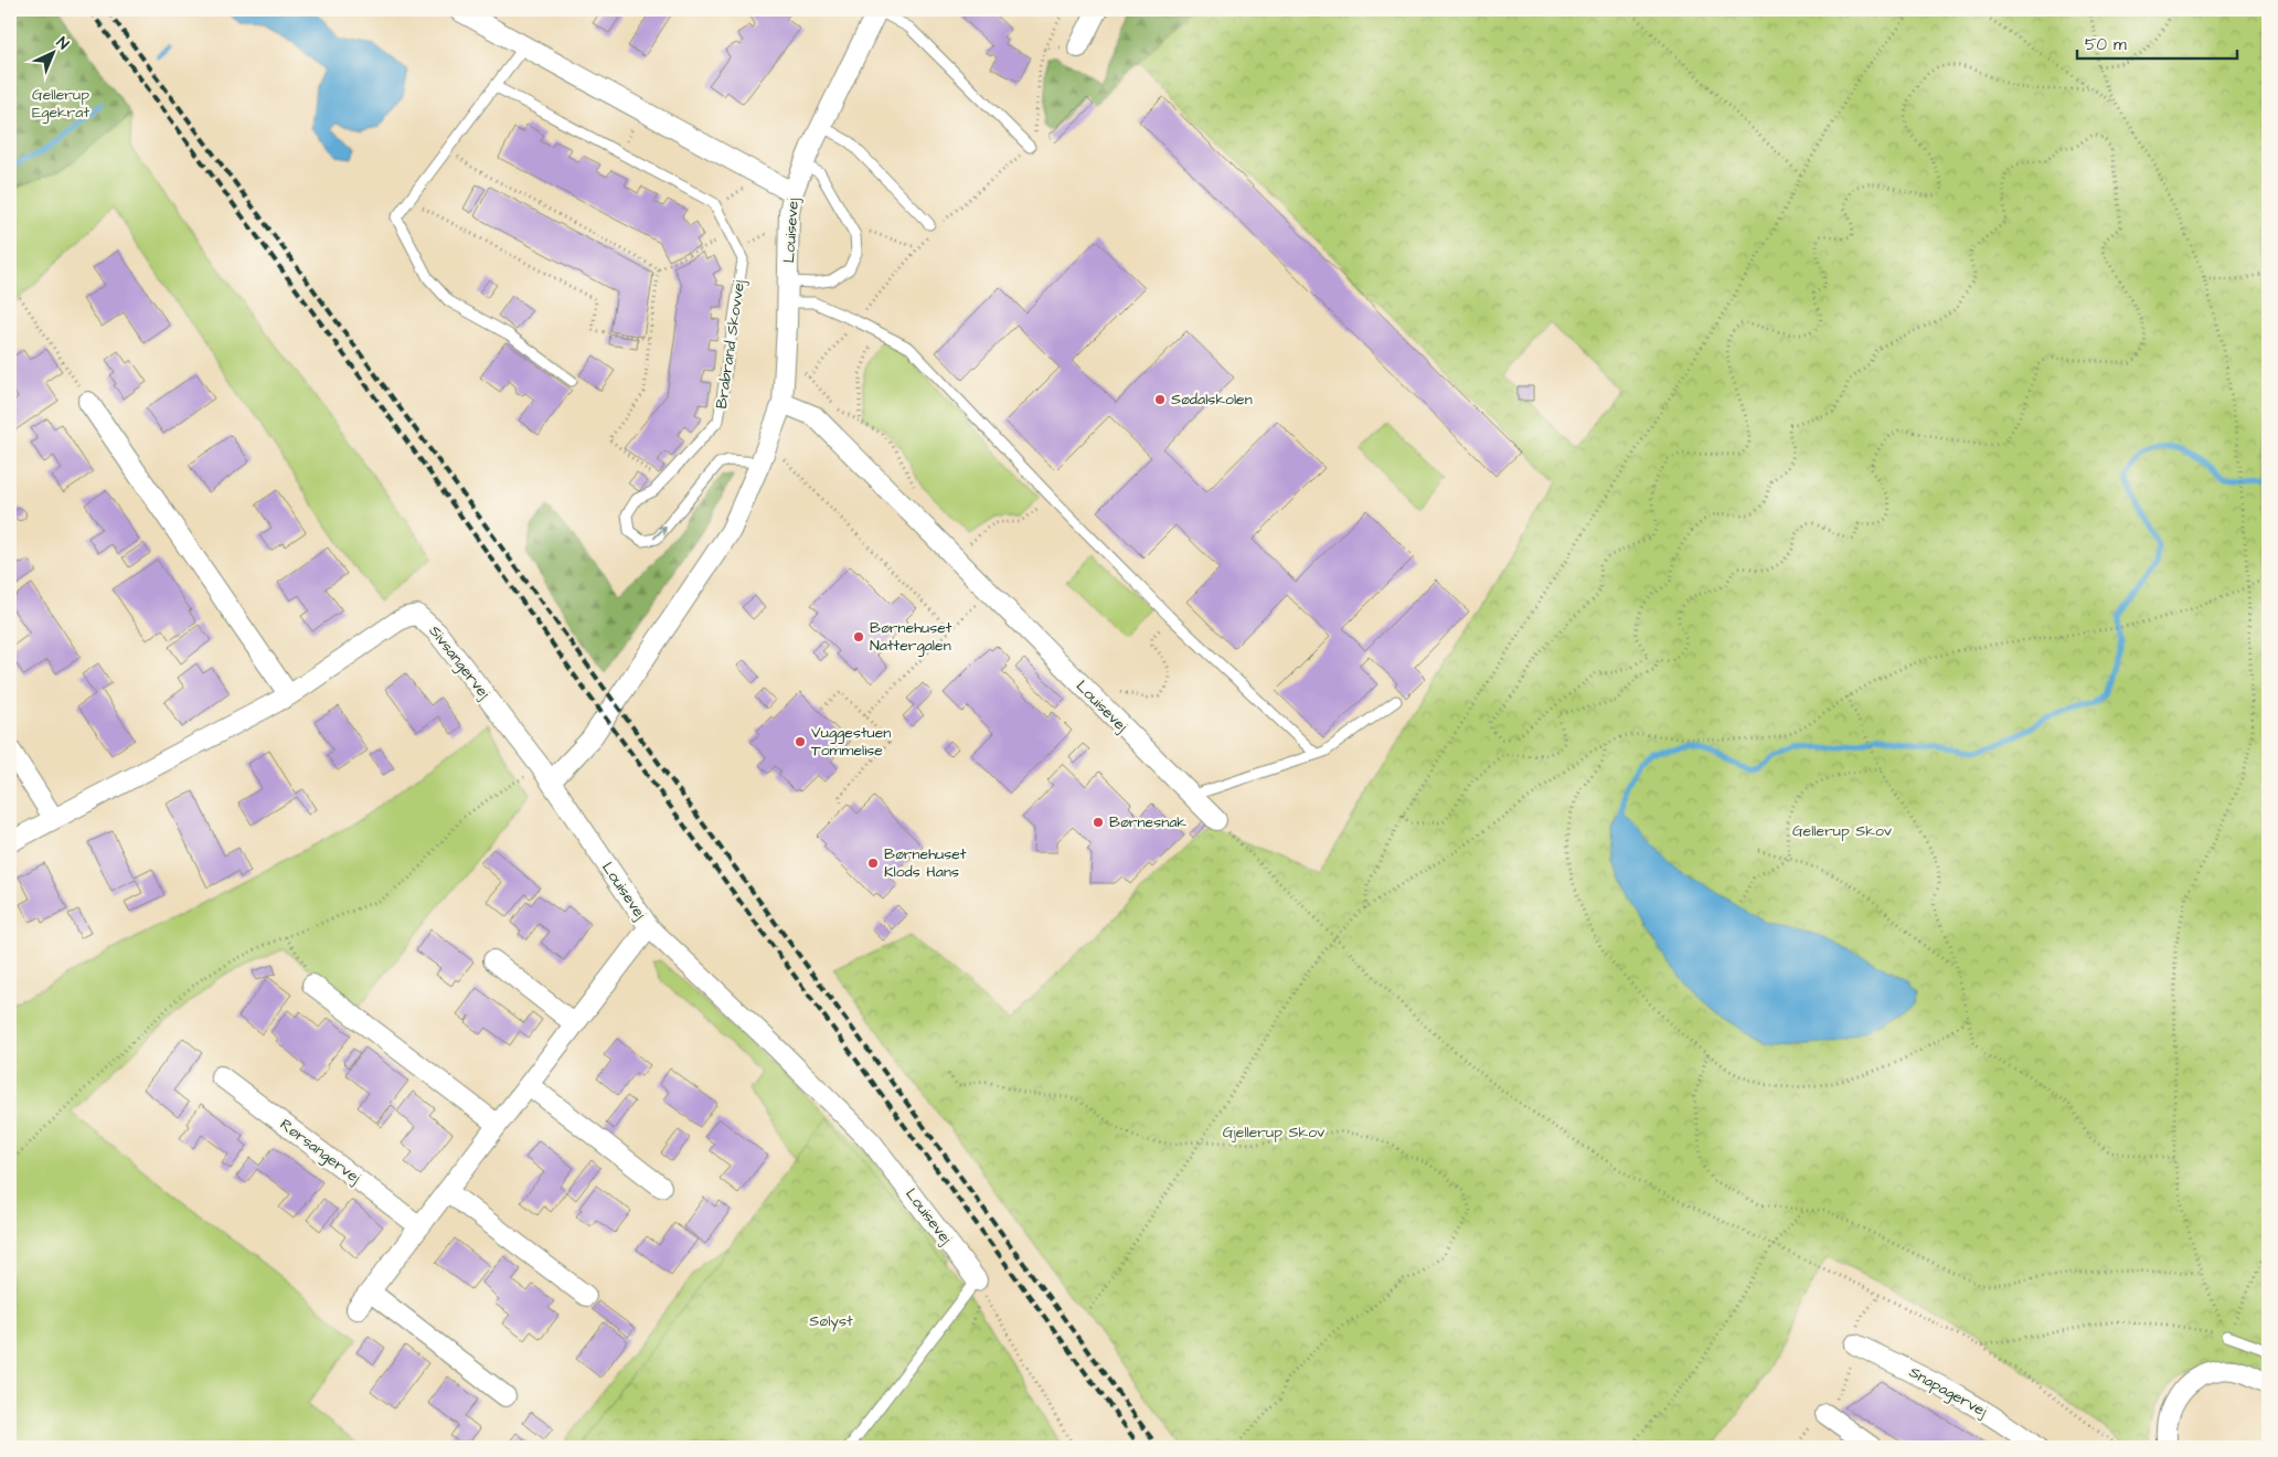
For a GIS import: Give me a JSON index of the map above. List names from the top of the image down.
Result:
{
  "streets": {
    "street": [
      "Louisevej",
      "Sivsangervej",
      "Rørsangervej",
      "Snapagervej"
    ],
    "lane": ["Brabrand Skovvej"]
  },
  "crossings": [
    ["Louisevej", "Brabrand Skovvej"],
    ["Louisevej", "Sivsangervej"]
  ],
  "parks": [
    "Gellerup Egekrat",
    "Gellerup Skov",
    "Gjellerup Skov",
    "Sølyst"
  ],
  "places": [
    "Sødalskolen",
    "Børnehuset Nattergalen",
    "Vuggestuen Tommelise",
    "Børnesnak",
    "Børnehuset Klods Hans"
  ],
  "scale_bar": "50 m",
  "north": "top right"
}
